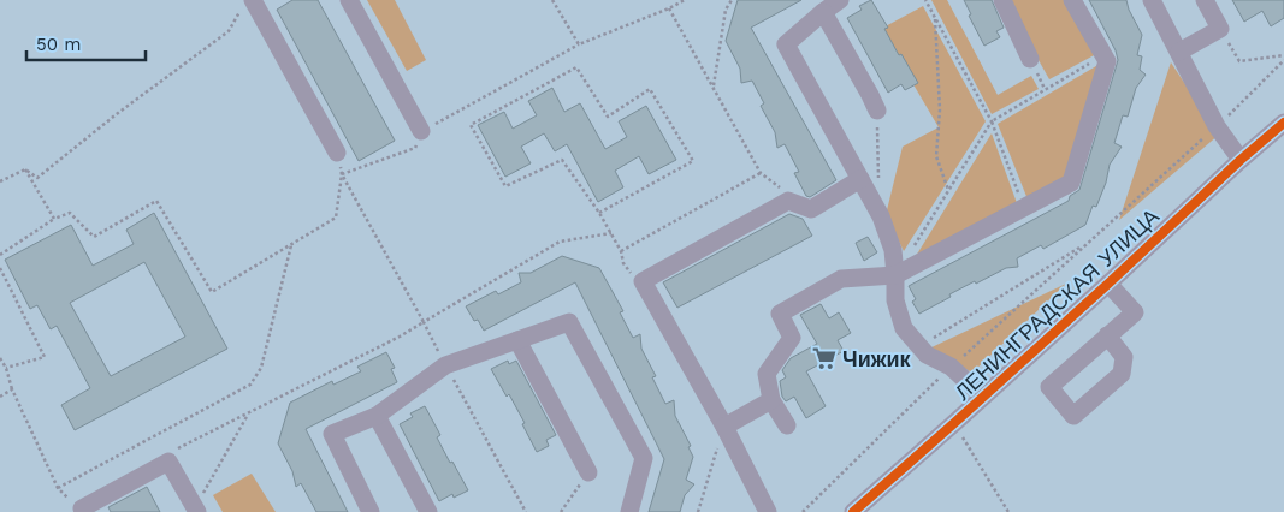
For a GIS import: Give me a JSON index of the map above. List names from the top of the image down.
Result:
{
  "streets": {
    "street": ["ЛЕНИНГРАДСКАЯ УЛИЦА"]
  },
  "places": {
    "supermarket": ["Чижик"]
  },
  "scale_bar": "50 m"
}
